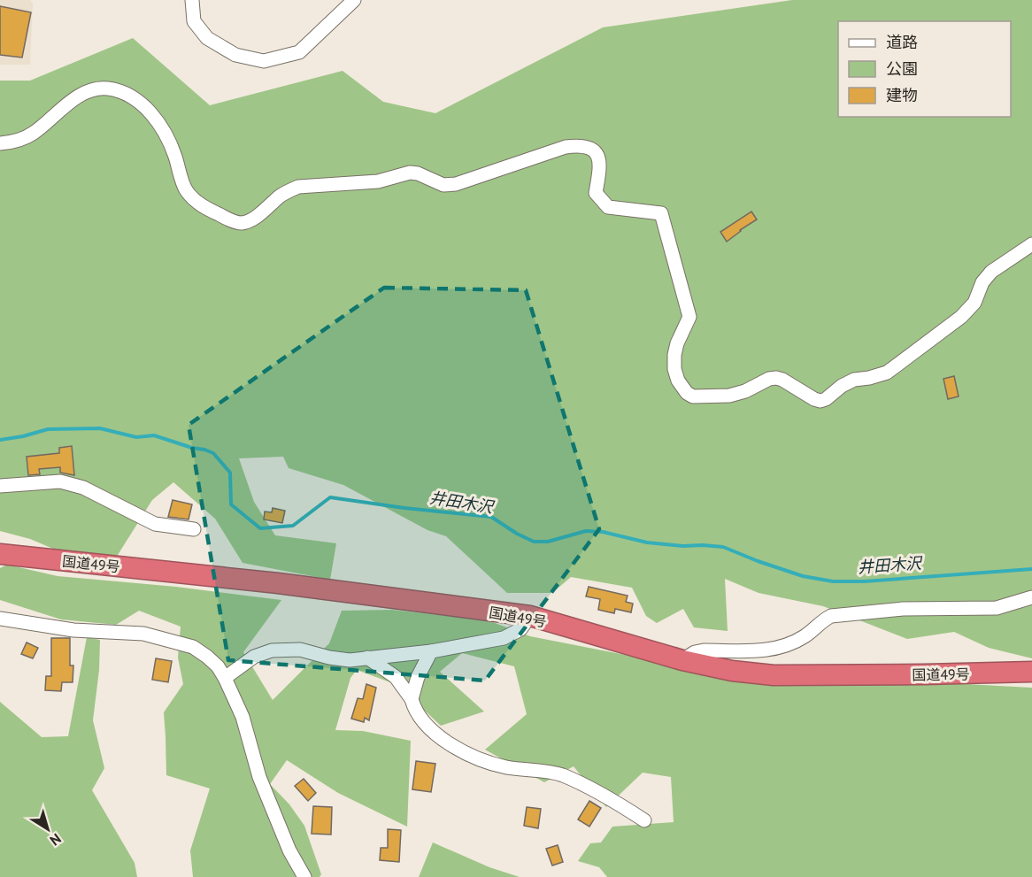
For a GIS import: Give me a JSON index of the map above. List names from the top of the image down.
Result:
{
  "streets": {
    "highway": ["国道49号"]
  },
  "water": ["井田木沢"],
  "legend": ["道路", "公園", "建物"],
  "north": "bottom right"
}
